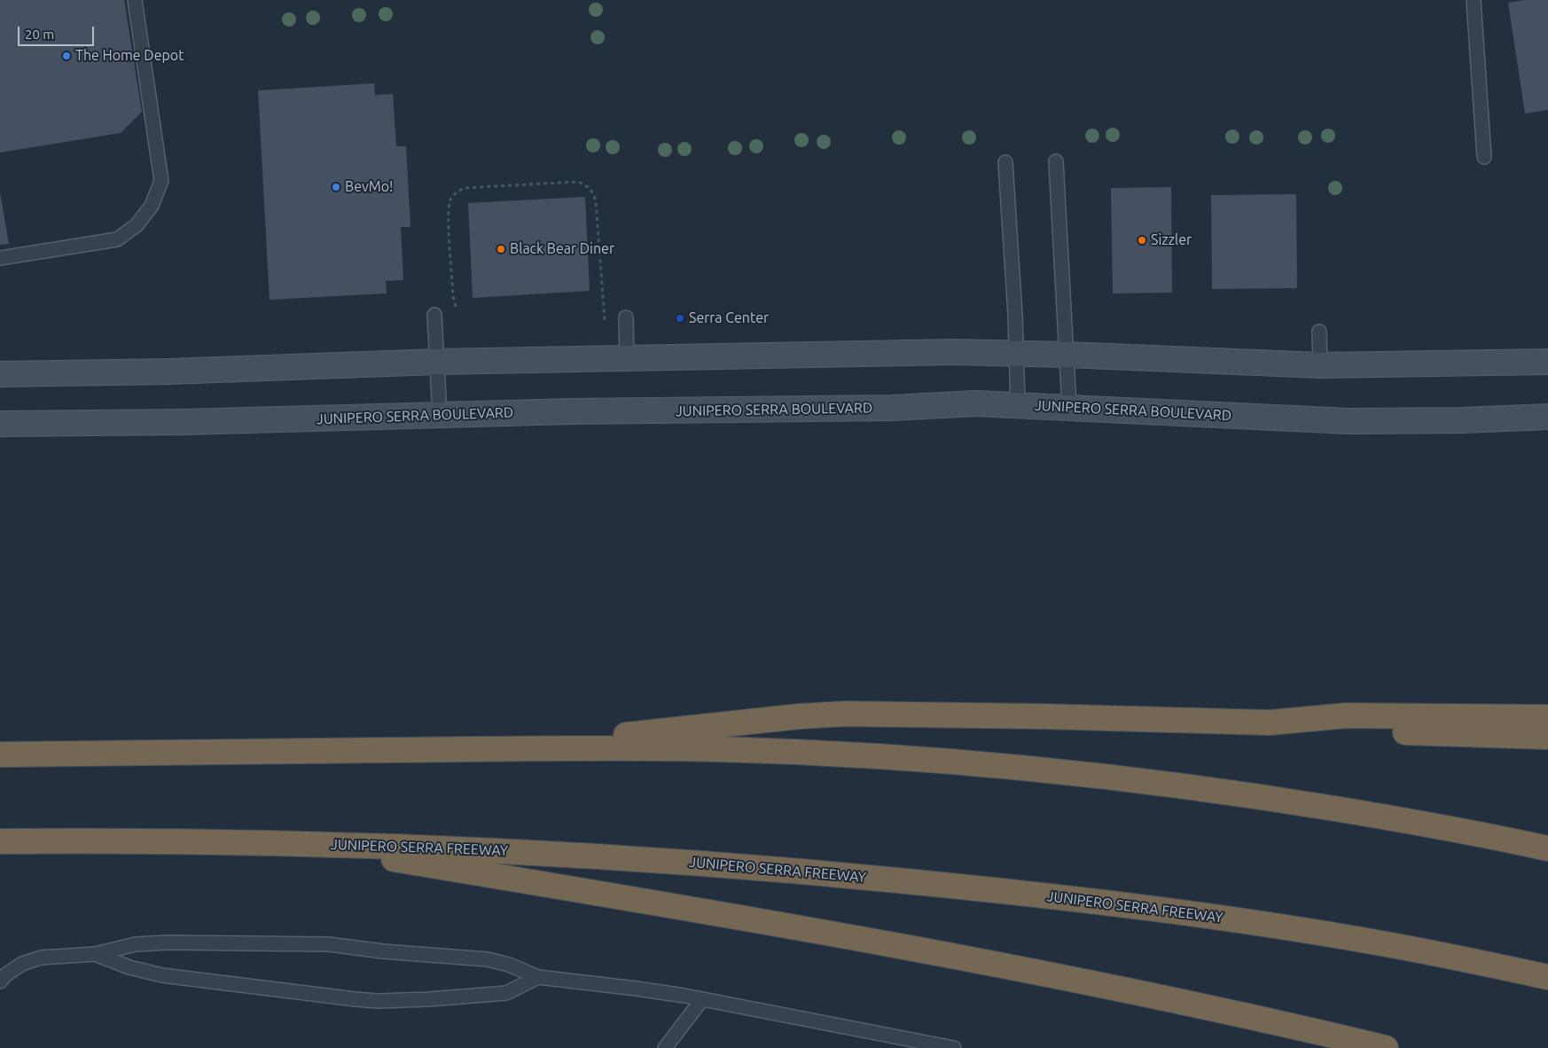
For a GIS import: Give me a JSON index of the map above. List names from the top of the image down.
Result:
{
  "streets": {
    "highway": ["JUNIPERO SERRA FREEWAY"],
    "main road": ["JUNIPERO SERRA BOULEVARD"]
  },
  "places": [
    "The Home Depot",
    "BevMo!",
    "Sizzler",
    "Black Bear Diner",
    "Serra Center"
  ],
  "scale_bar": "20 m"
}
